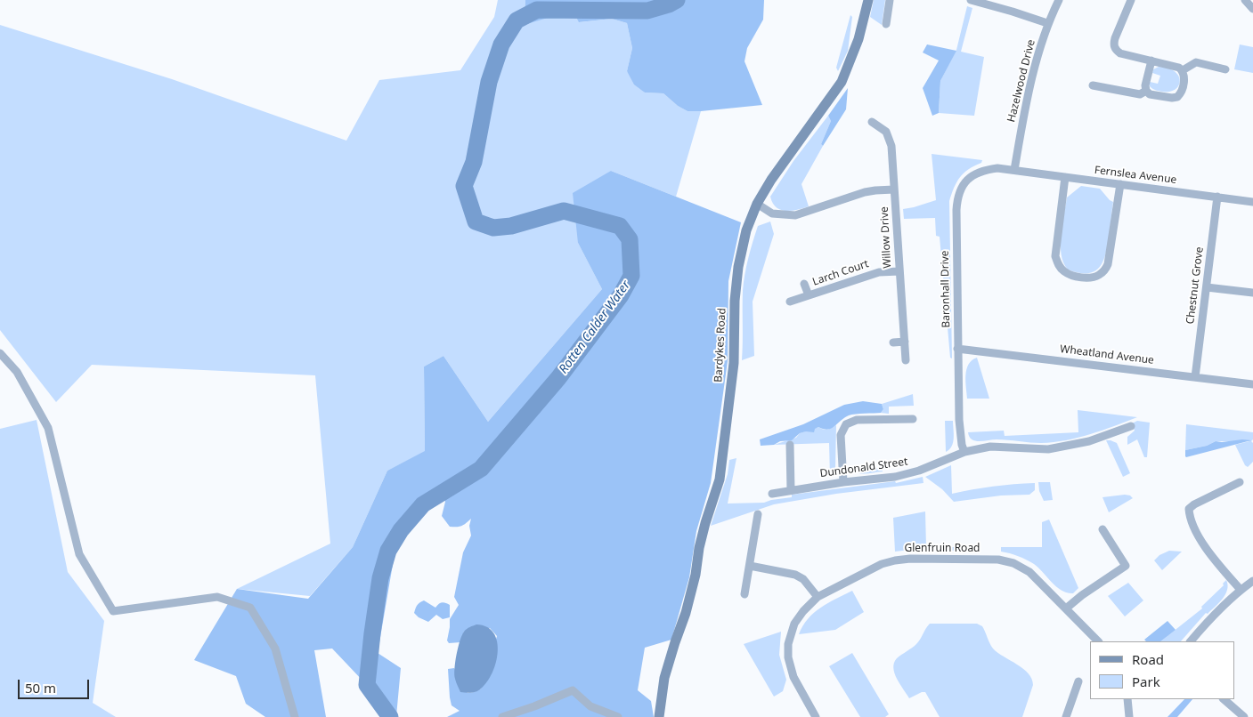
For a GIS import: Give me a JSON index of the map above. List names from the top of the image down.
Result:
{
  "streets": {
    "main road": ["Bardykes Road"],
    "street": [
      "Hazelwood Drive",
      "Fernslea Avenue",
      "Willow Drive",
      "Larch Court",
      "Chestnut Grove",
      "Baronhall Drive",
      "Wheatland Avenue",
      "Dundonald Street",
      "Glenfruin Road"
    ]
  },
  "crossings": [
    ["Hazelwood Drive", "Fernslea Avenue"],
    ["Hazelwood Drive", "Baronhall Drive"],
    ["Fernslea Avenue", "Chestnut Grove"],
    ["Fernslea Avenue", "Baronhall Drive"],
    ["Willow Drive", "Larch Court"],
    ["Chestnut Grove", "Wheatland Avenue"],
    ["Baronhall Drive", "Wheatland Avenue"],
    ["Baronhall Drive", "Dundonald Street"]
  ],
  "water": ["Rotten Calder Water"],
  "legend": ["Road", "Park"],
  "scale_bar": "50 m"
}
